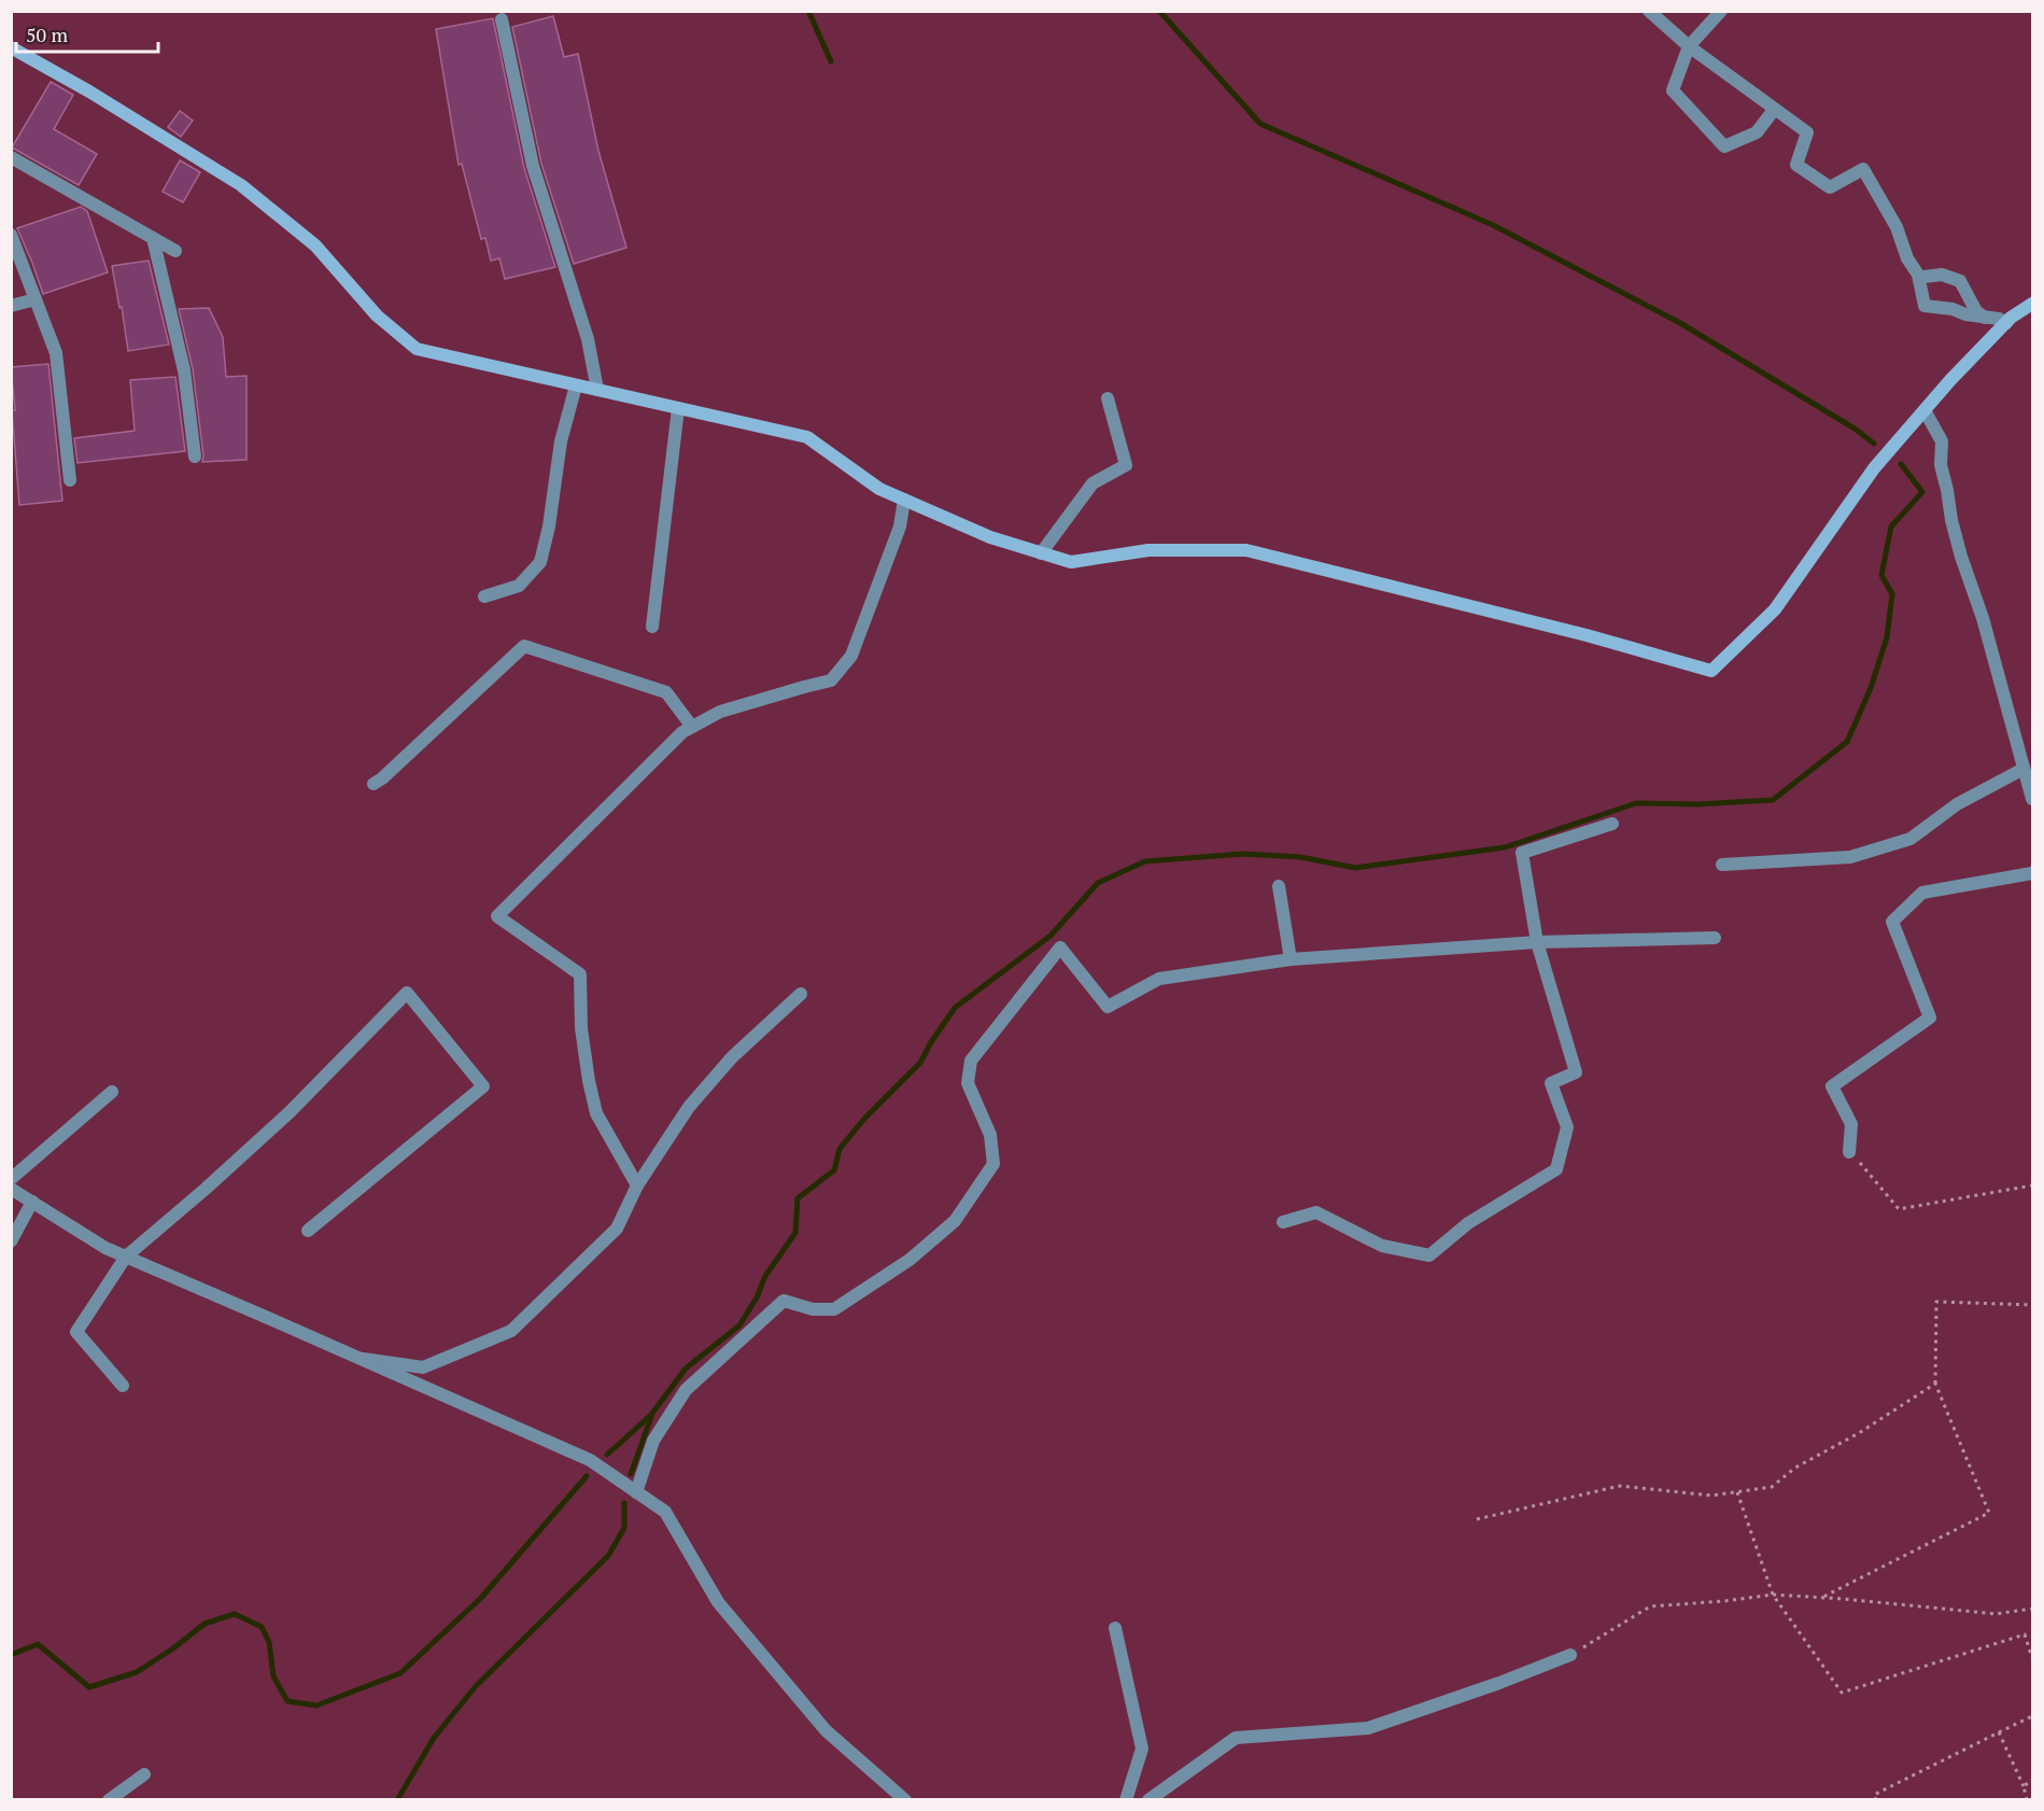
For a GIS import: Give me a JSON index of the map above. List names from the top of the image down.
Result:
{
  "scale_bar": "50 m"
}
